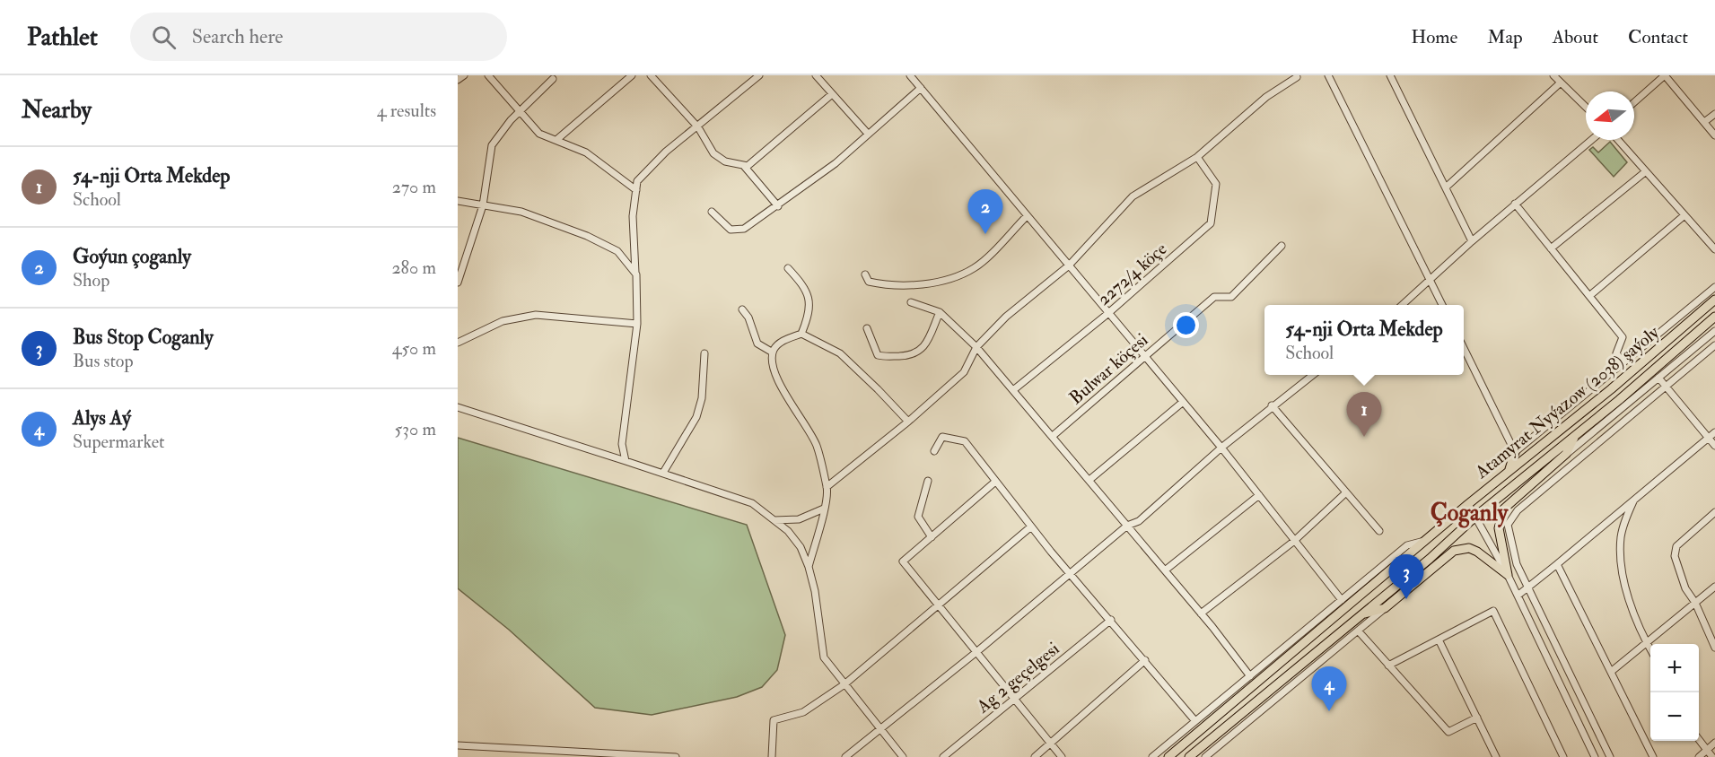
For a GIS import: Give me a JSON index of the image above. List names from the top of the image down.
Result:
{
  "streets": {
    "main road": ["Atamyrat Nyýazow (2038) şaýoly"],
    "street": ["2272/4 köçe", "Bulwar köçesi", "Ag 2 geçelgesi"]
  },
  "districts": ["Çoganly"],
  "north": "left",
  "page": {
    "header": "Pathlet",
    "search": "Search here",
    "nav": [
      "Home",
      "Map",
      "About",
      "Contact"
    ],
    "heading": ["Nearby", "4 results"],
    "list": [
      {
        "mark": "1",
        "name": "54-nji Orta Mekdep",
        "note": "School",
        "value": "270 m"
      },
      {
        "mark": "2",
        "name": "Goýun çoganly",
        "note": "Shop",
        "value": "280 m"
      },
      {
        "mark": "3",
        "name": "Bus Stop Coganly",
        "note": "Bus stop",
        "value": "450 m"
      },
      {
        "mark": "4",
        "name": "Alys Aý",
        "note": "Supermarket",
        "value": "530 m"
      }
    ],
    "pins": [
      "2",
      "1",
      "3",
      "4"
    ],
    "popup": ["54-nji Orta Mekdep", "School"],
    "map_buttons": ["+", "−"]
  }
}
